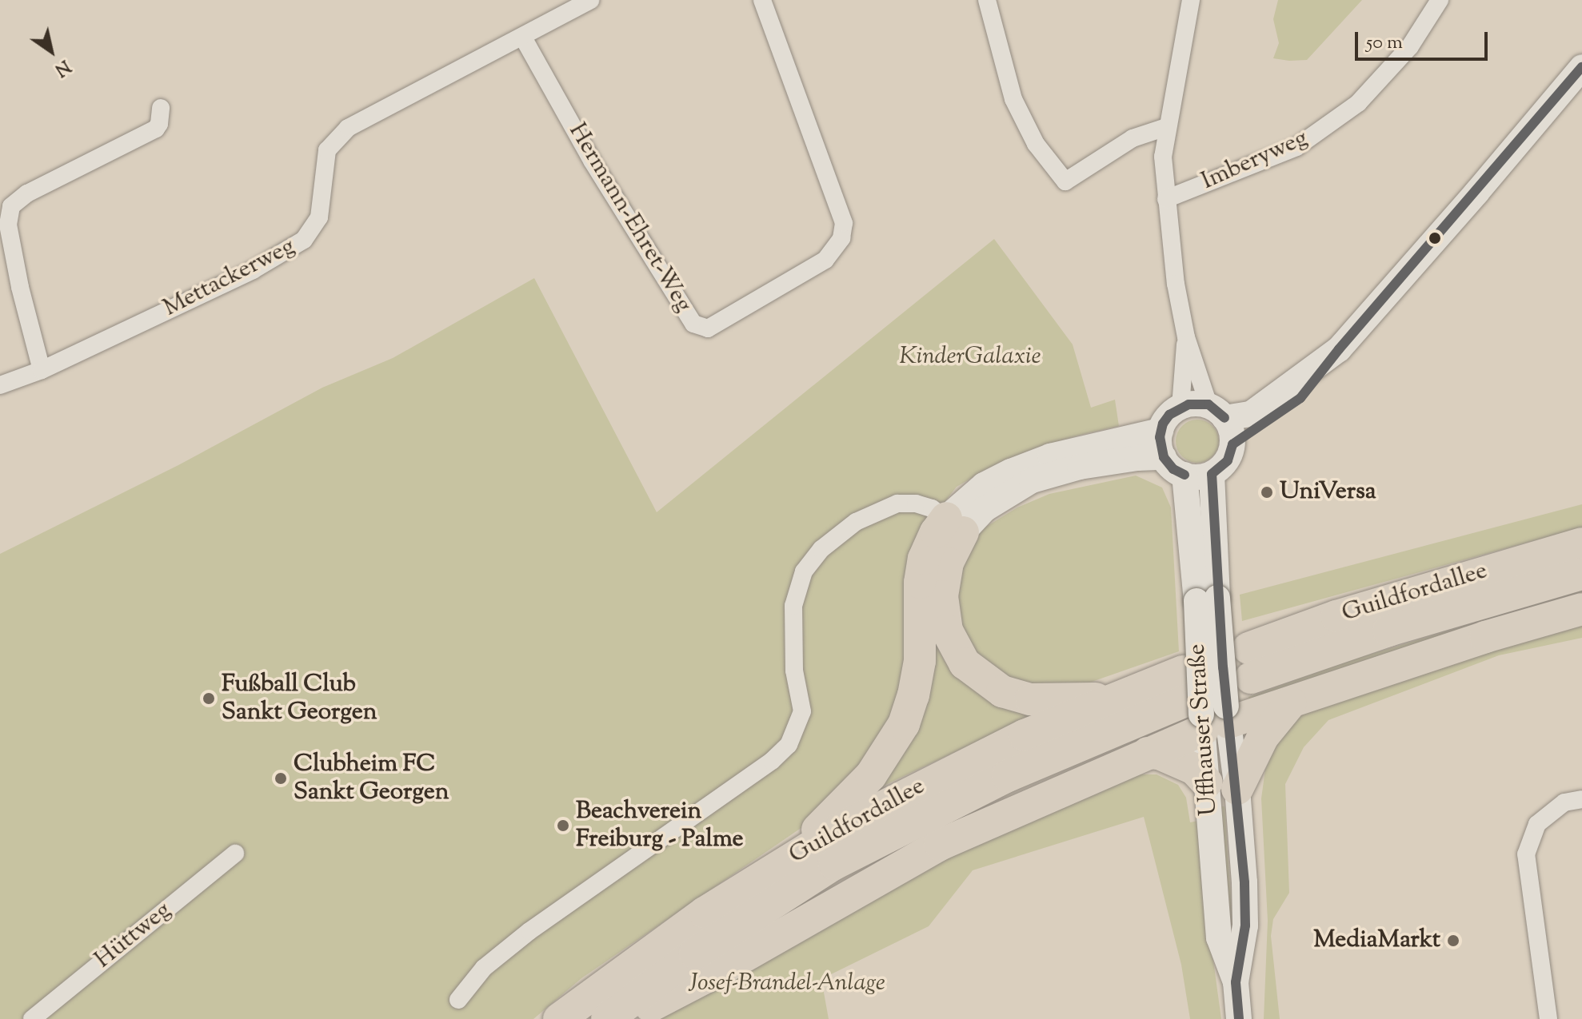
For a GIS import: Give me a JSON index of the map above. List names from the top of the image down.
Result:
{
  "streets": {
    "highway": ["Guildfordallee"],
    "street": [
      "Imberyweg",
      "Hermann-Ehret-Weg",
      "Mettackerweg",
      "Uffhauser Straße",
      "Hüttweg"
    ]
  },
  "crossings": [
    ["Hermann-Ehret-Weg", "Mettackerweg"],
    ["Guildfordallee", "Uffhauser Straße"]
  ],
  "parks": ["KinderGalaxie", "Josef-Brandel-Anlage"],
  "places": [
    "UniVersa",
    "Fußball Club Sankt Georgen",
    "Clubheim FC Sankt Georgen",
    "Beachverein Freiburg - Palme",
    "MediaMarkt"
  ],
  "scale_bar": "50 m",
  "north": "bottom right"
}
